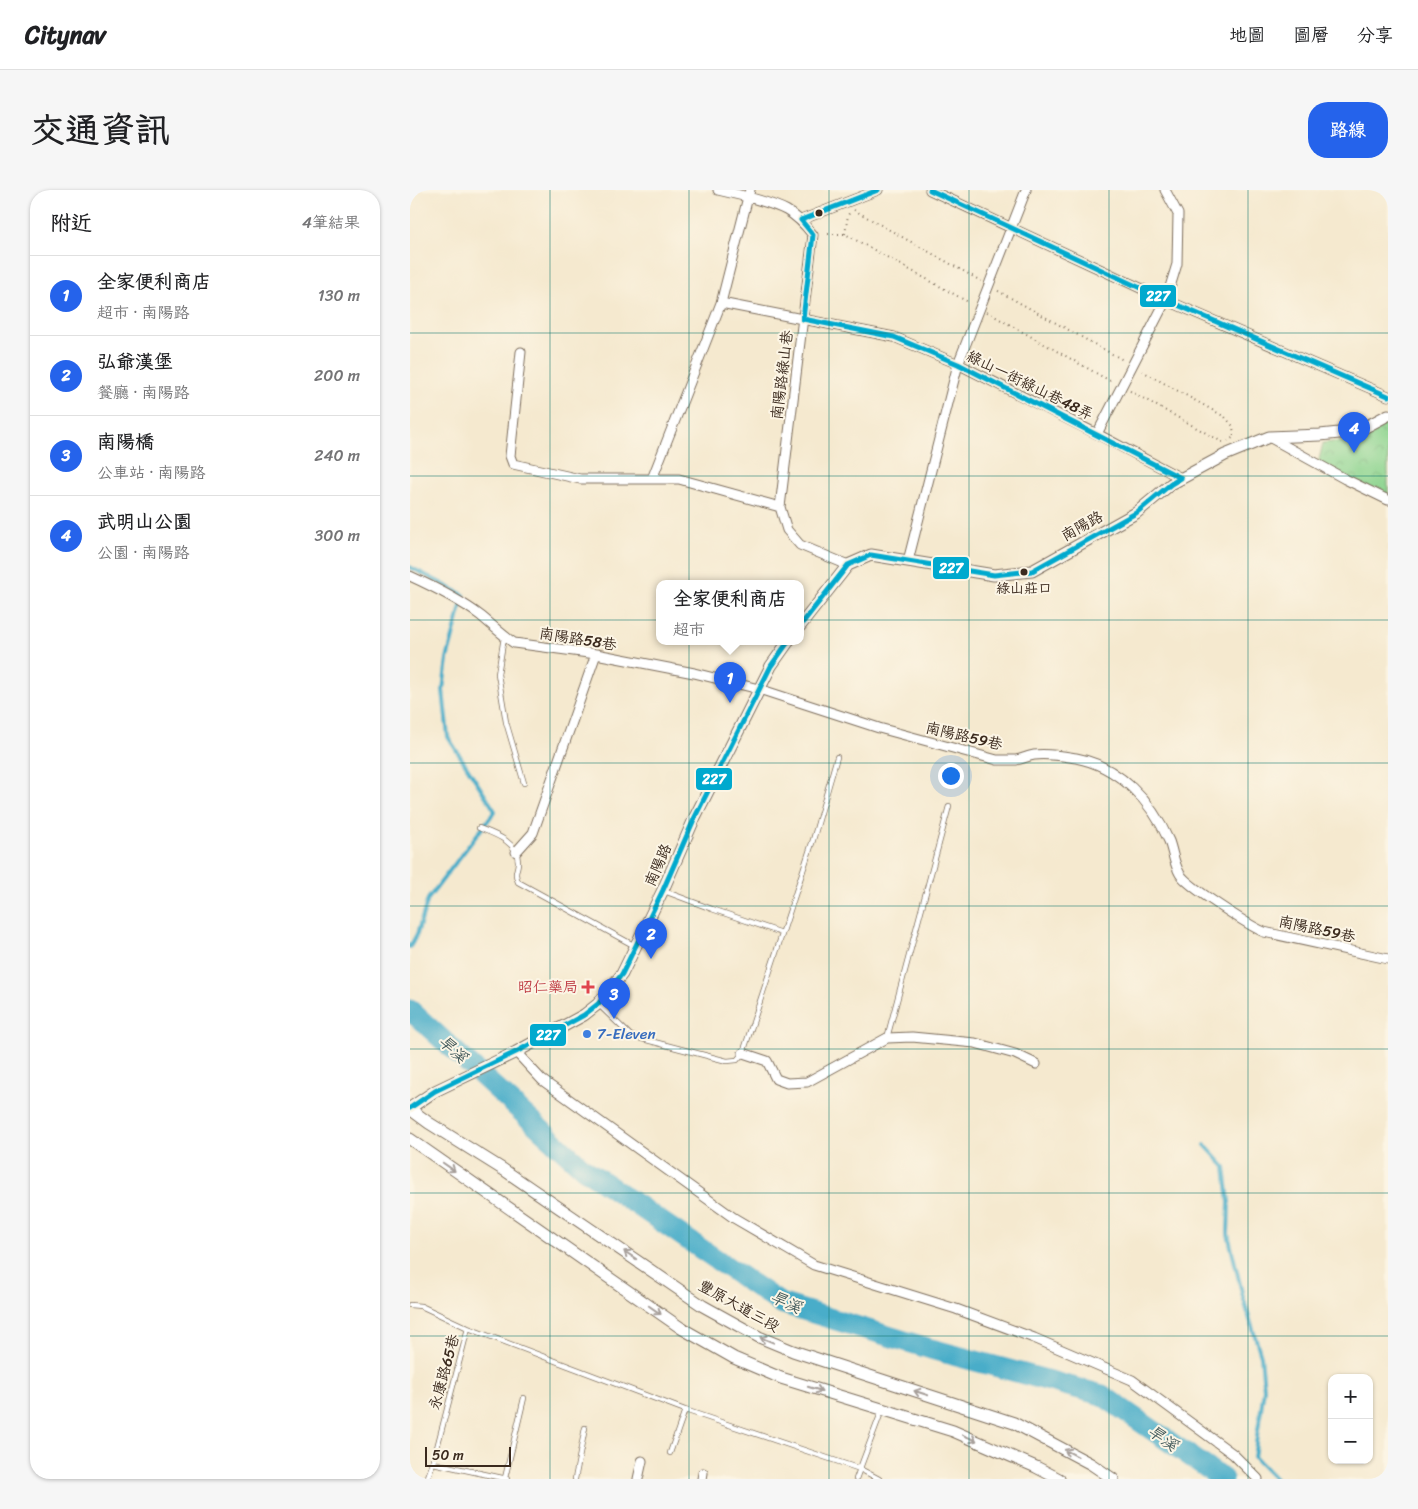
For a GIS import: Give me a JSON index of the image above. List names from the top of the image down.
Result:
{
  "streets": {
    "street": [
      "南陽路綠山巷",
      "綠山一街綠山巷48弄",
      "南陽路",
      "南陽路58巷",
      "南陽路59巷",
      "豐原大道三段"
    ],
    "lane": ["永康路65巷"]
  },
  "crossings": [
    ["南陽路綠山巷", "綠山一街綠山巷48弄"],
    ["南陽路綠山巷", "南陽路"],
    ["綠山一街綠山巷48弄", "南陽路"],
    ["南陽路", "南陽路58巷"],
    ["南陽路", "南陽路59巷"],
    ["南陽路", "豐原大道三段"],
    ["南陽路58巷", "南陽路59巷"]
  ],
  "water": ["旱溪"],
  "places": {
    "other": ["綠山莊口", "7-Eleven"],
    "health": ["昭仁藥局"]
  },
  "lines": ["transit line 227"],
  "scale_bar": "50 m",
  "page": {
    "header": "Citynav",
    "nav": ["地圖", "圖層", "分享"],
    "title": "交通資訊",
    "buttons": "路線",
    "heading": ["附近", "4筆結果"],
    "list": [
      {
        "mark": "1",
        "name": "全家便利商店",
        "note": "超市 · 南陽路",
        "value": "130 m"
      },
      {
        "mark": "2",
        "name": "弘爺漢堡",
        "note": "餐廳 · 南陽路",
        "value": "200 m"
      },
      {
        "mark": "3",
        "name": "南陽橋",
        "note": "公車站 · 南陽路",
        "value": "240 m"
      },
      {
        "mark": "4",
        "name": "武明山公園",
        "note": "公園 · 南陽路",
        "value": "300 m"
      }
    ],
    "pins": [
      "4",
      "1",
      "2",
      "3"
    ],
    "popup": ["全家便利商店", "超市"],
    "map_buttons": ["+", "−"],
    "scale": "50 m"
  }
}
